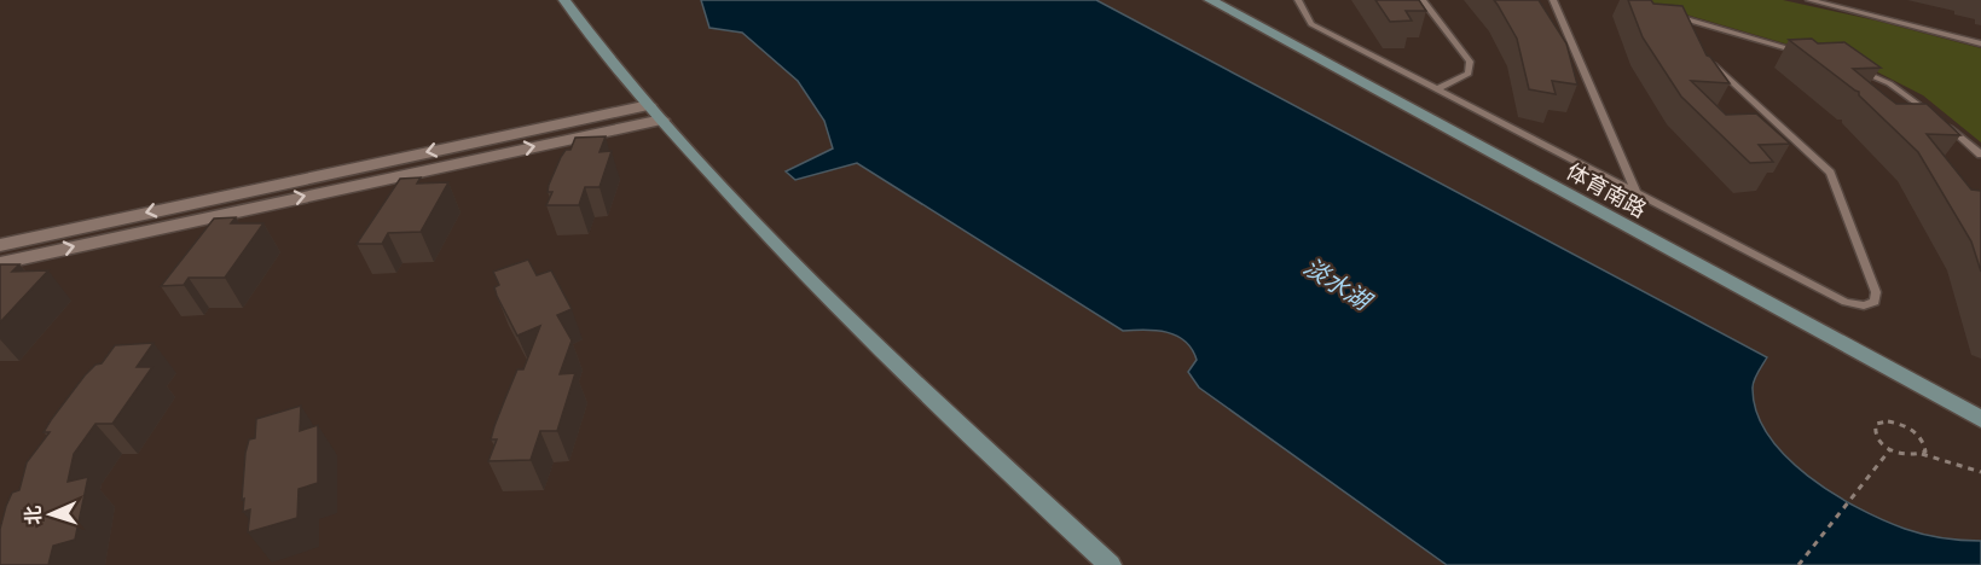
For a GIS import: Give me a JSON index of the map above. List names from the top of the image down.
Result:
{
  "streets": {
    "street": ["体育南路"]
  },
  "water": ["淡水湖"],
  "north": "left"
}
